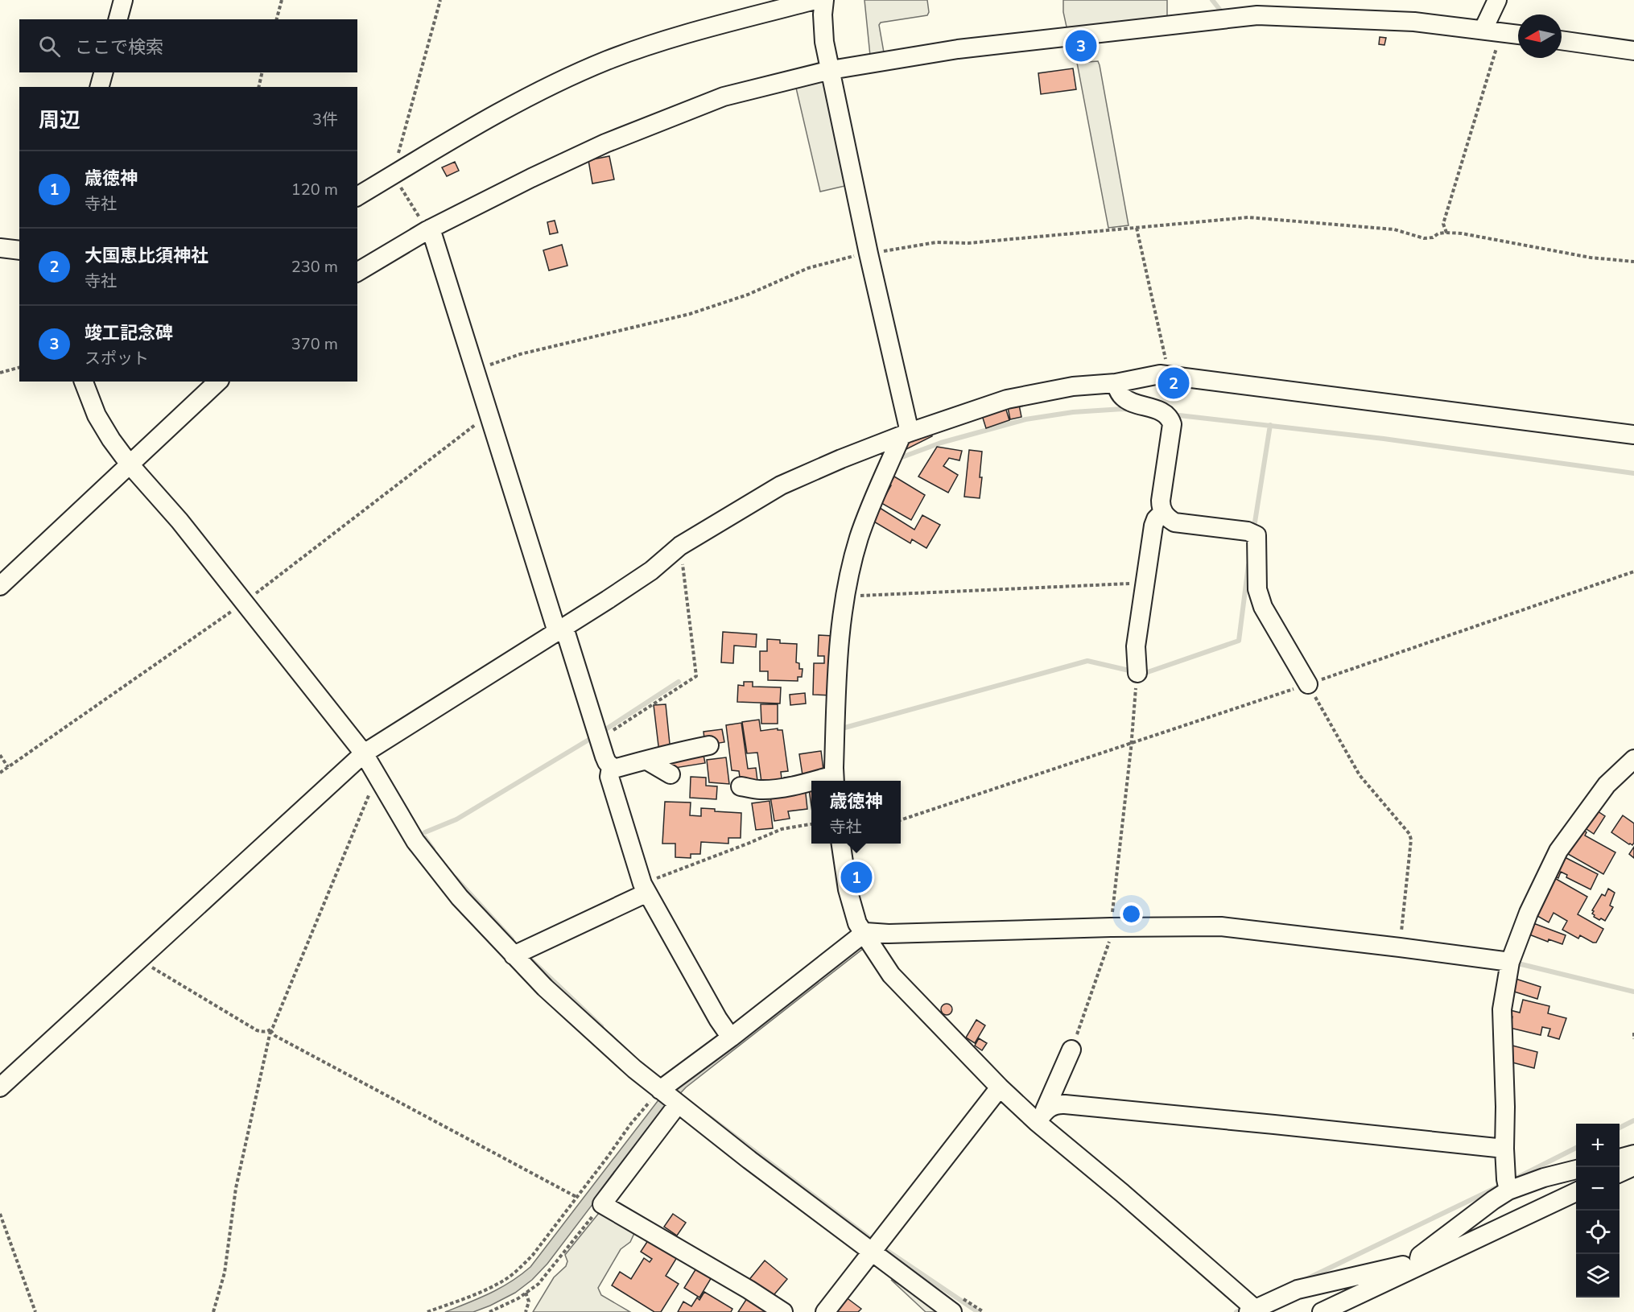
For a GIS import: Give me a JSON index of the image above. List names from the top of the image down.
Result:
{
  "north": "left",
  "page": {
    "search": "ここで検索",
    "pins": ["3", "2", "1"],
    "heading": ["周辺", "3件"],
    "list": [
      {
        "mark": "1",
        "name": "歳徳神",
        "note": "寺社",
        "value": "120 m"
      },
      {
        "mark": "2",
        "name": "大国恵比須神社",
        "note": "寺社",
        "value": "230 m"
      },
      {
        "mark": "3",
        "name": "竣工記念碑",
        "note": "スポット",
        "value": "370 m"
      }
    ],
    "popup": ["歳徳神", "寺社"],
    "map_buttons": ["+", "−"]
  }
}
